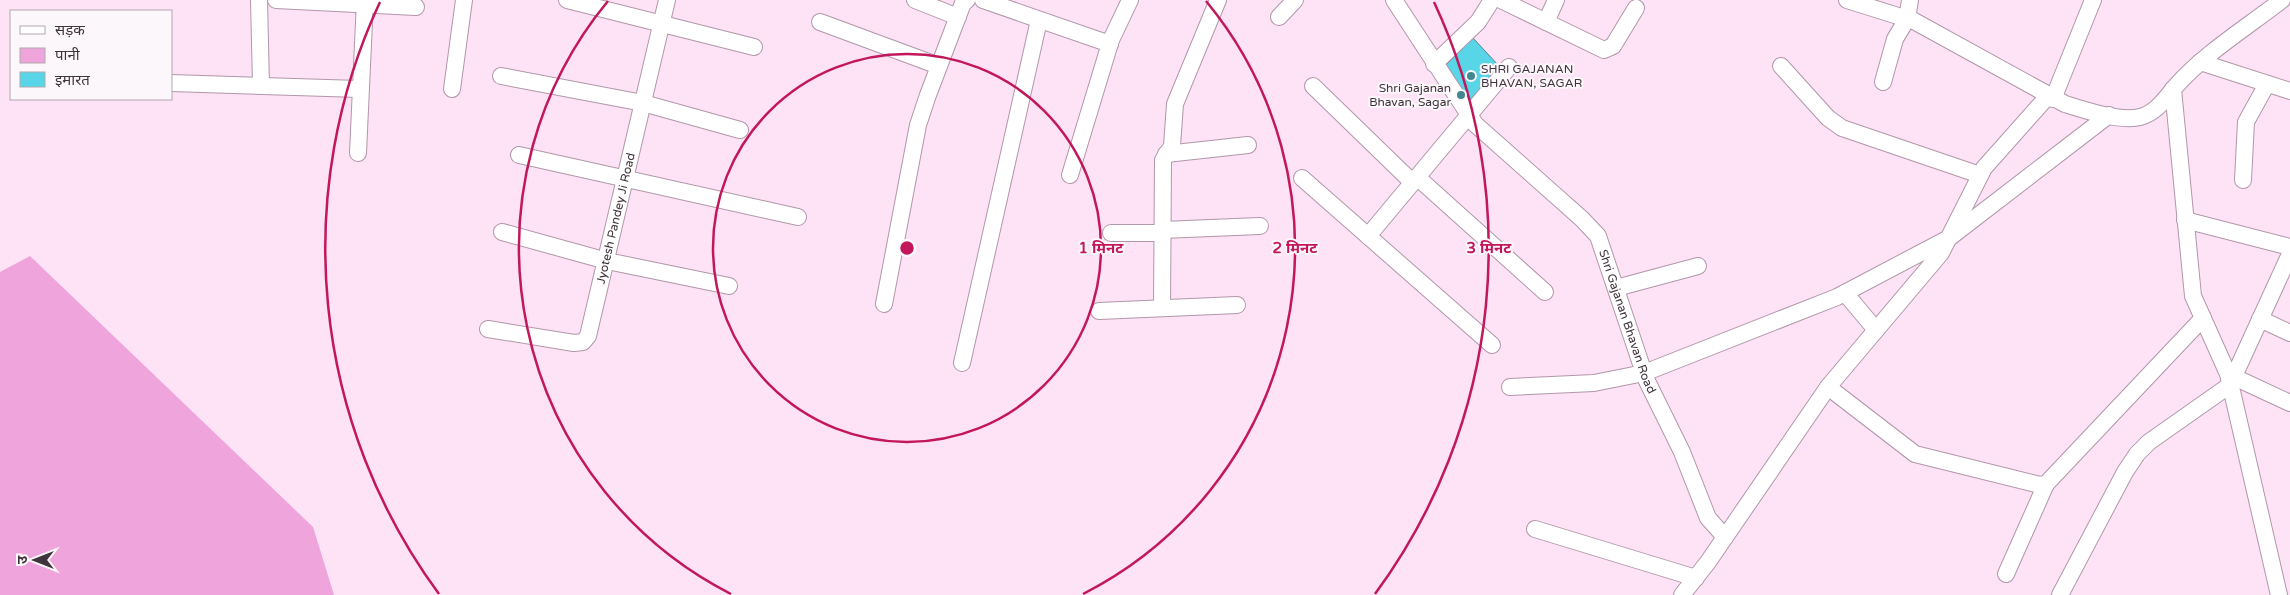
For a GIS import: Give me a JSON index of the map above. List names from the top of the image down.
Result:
{
  "streets": {
    "street": ["Jyotesh Pandey Ji Road", "Shri Gajanan Bhavan Road"]
  },
  "places": ["SHRI GAJANAN BHAVAN, SAGAR", "Shri Gajanan Bhavan, Sagar"],
  "legend": ["सड़क", "पानी", "इमारत"],
  "north": "left",
  "rings": ["1 मिनट", "2 मिनट", "3 मिनट"]
}
